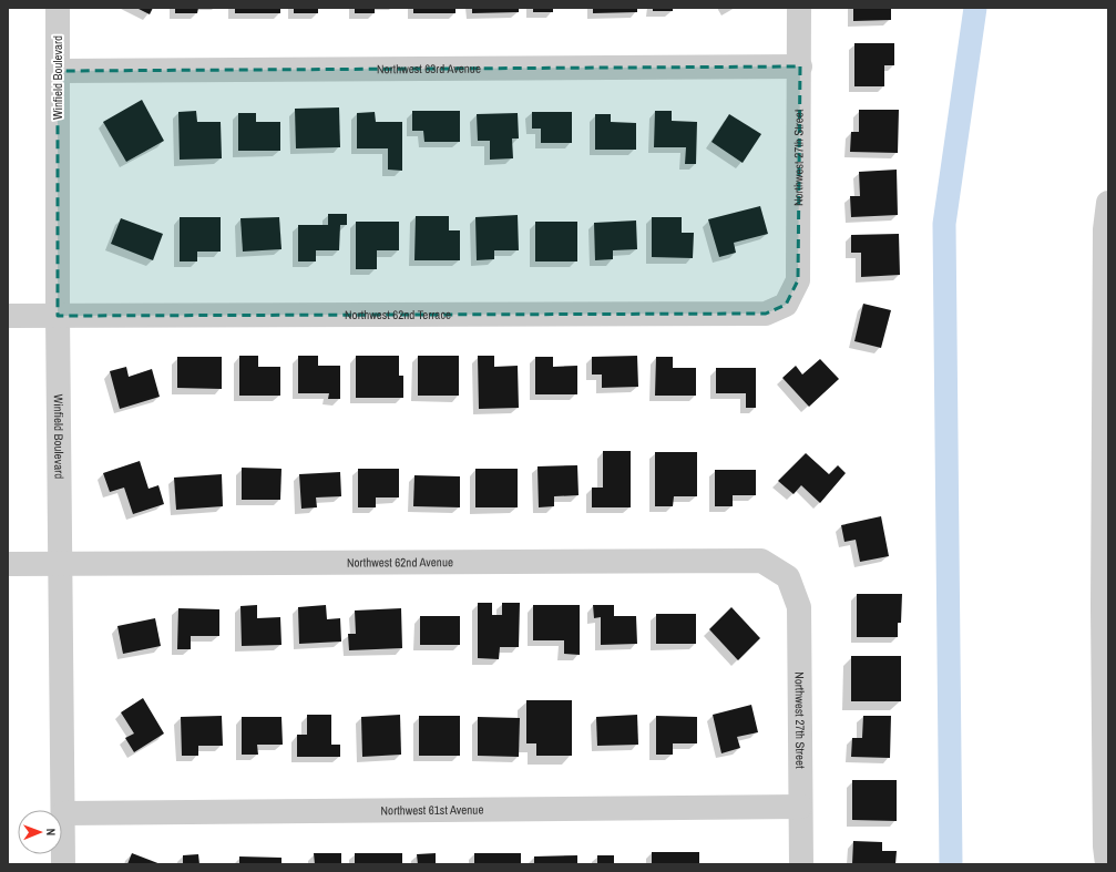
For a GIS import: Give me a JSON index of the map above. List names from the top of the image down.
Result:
{
  "streets": {
    "street": [
      "Northwest 63rd Avenue",
      "Winfield Boulevard",
      "Northwest 27th Street",
      "Northwest 62nd Terrace",
      "Northwest 62nd Avenue",
      "Northwest 61st Avenue"
    ]
  },
  "crossings": [
    ["Northwest 63rd Avenue", "Winfield Boulevard"],
    ["Northwest 63rd Avenue", "Northwest 27th Street"],
    ["Winfield Boulevard", "Northwest 62nd Terrace"],
    ["Winfield Boulevard", "Northwest 62nd Avenue"],
    ["Winfield Boulevard", "Northwest 61st Avenue"],
    ["Northwest 27th Street", "Northwest 62nd Terrace"],
    ["Northwest 27th Street", "Northwest 62nd Avenue"],
    ["Northwest 27th Street", "Northwest 61st Avenue"]
  ],
  "north": "right"
}
